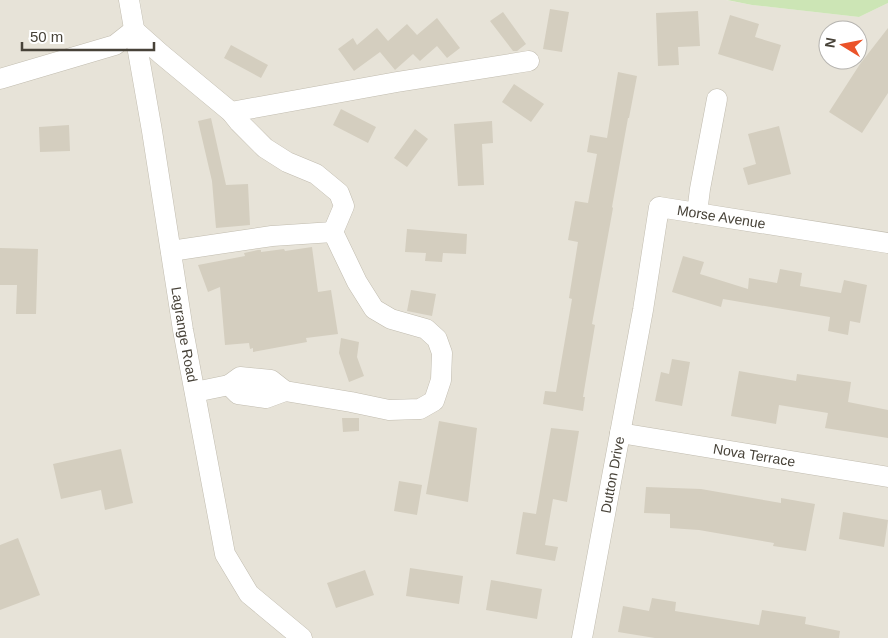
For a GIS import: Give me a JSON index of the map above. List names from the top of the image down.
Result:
{
  "streets": {
    "street": [
      "Morse Avenue",
      "Lagrange Road",
      "Nova Terrace",
      "Dutton Drive"
    ]
  },
  "crossings": [
    ["Morse Avenue", "Dutton Drive"],
    ["Nova Terrace", "Dutton Drive"]
  ],
  "scale_bar": "50 m",
  "north": "left"
}
